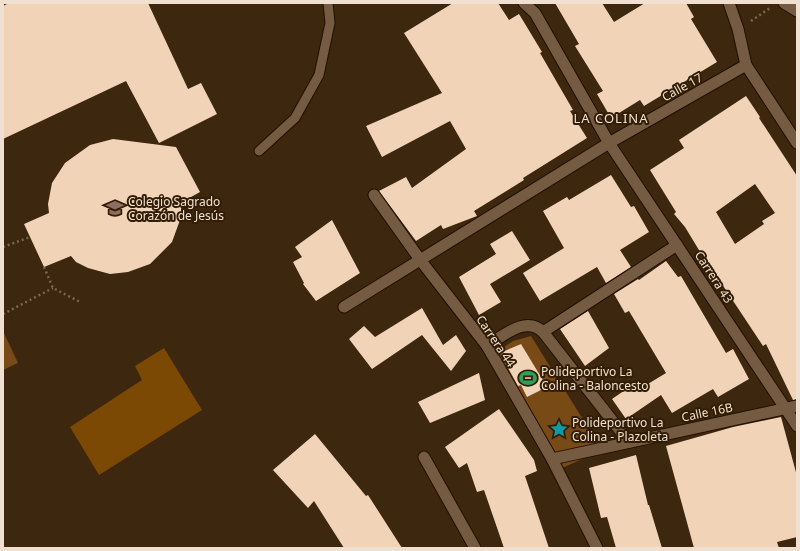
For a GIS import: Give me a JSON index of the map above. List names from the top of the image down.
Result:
{
  "streets": {
    "street": [
      "Calle 17",
      "Carrera 43",
      "Carrera 44",
      "Calle 16B"
    ]
  },
  "crossings": [
    ["Calle 17", "Carrera 43"],
    ["Calle 17", "Carrera 44"],
    ["Carrera 43", "Calle 16B"],
    ["Carrera 44", "Calle 16B"]
  ],
  "districts": ["LA COLINA"],
  "places": {
    "school or university": ["Colegio Sagrado Corazón de Jesús"],
    "sports": ["Polideportivo La Colina - Baloncesto"],
    "place": ["Polideportivo La Colina - Plazoleta"]
  }
}
